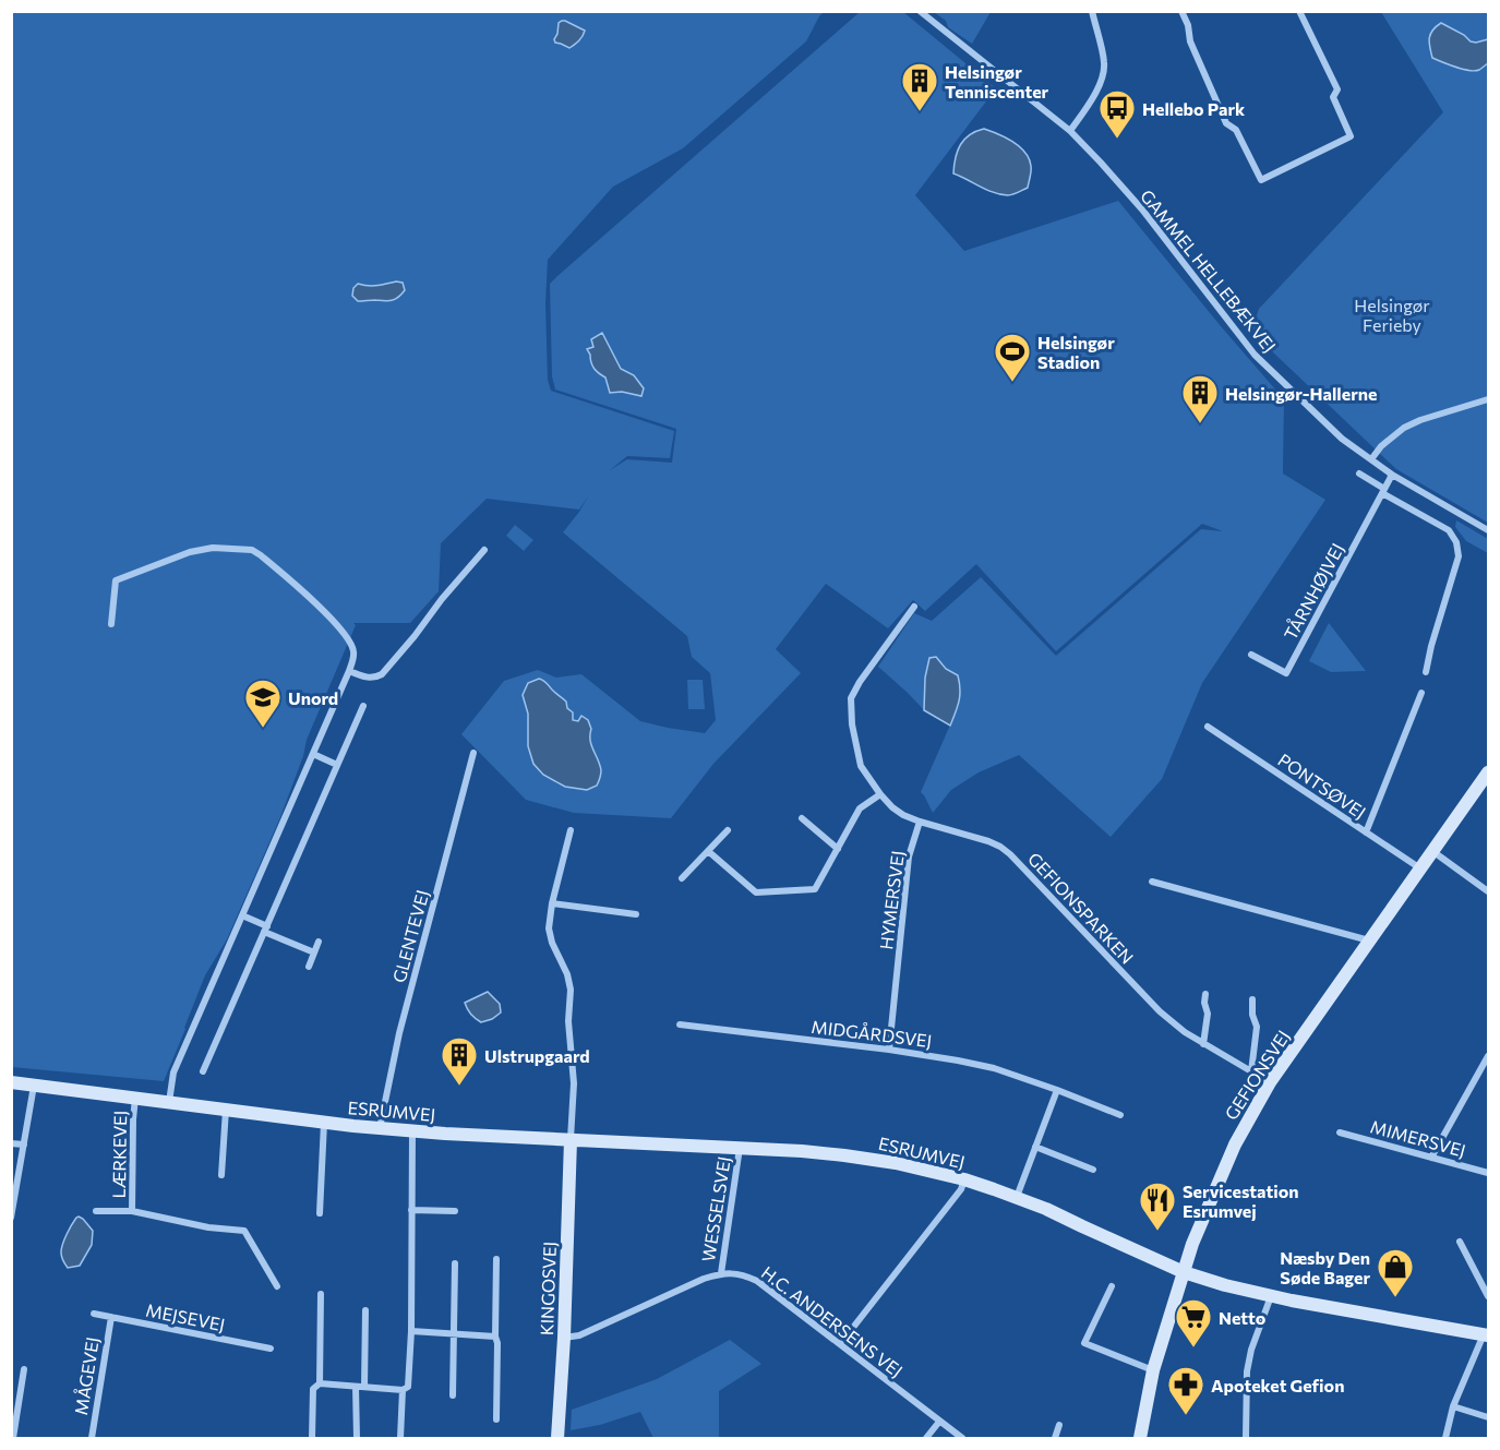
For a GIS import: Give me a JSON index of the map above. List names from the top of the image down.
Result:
{
  "streets": {
    "main road": ["GEFIONSVEJ", "ESRUMVEJ", "KINGOSVEJ"],
    "street": [
      "GAMMEL HELLEBÆKVEJ",
      "TÅRNHØJVEJ",
      "PONTSØVEJ",
      "HYMERSVEJ",
      "GEFIONSPARKEN",
      "GLENTEVEJ",
      "MIDGÅRDSVEJ",
      "MIMERSVEJ",
      "LÆRKEVEJ",
      "WESSELSVEJ",
      "MEJSEVEJ",
      "H.C. ANDERSENS VEJ",
      "MÅGEVEJ"
    ]
  },
  "crossings": [
    ["GAMMEL HELLEBÆKVEJ", "TÅRNHØJVEJ"],
    ["PONTSØVEJ", "GEFIONSVEJ"],
    ["HYMERSVEJ", "GEFIONSPARKEN"],
    ["HYMERSVEJ", "MIDGÅRDSVEJ"],
    ["GEFIONSPARKEN", "GEFIONSVEJ"],
    ["GLENTEVEJ", "ESRUMVEJ"],
    ["GEFIONSVEJ", "ESRUMVEJ"],
    ["ESRUMVEJ", "LÆRKEVEJ"],
    ["ESRUMVEJ", "WESSELSVEJ"],
    ["ESRUMVEJ", "KINGOSVEJ"],
    ["WESSELSVEJ", "H.C. ANDERSENS VEJ"],
    ["MEJSEVEJ", "MÅGEVEJ"]
  ],
  "parks": ["Helsingør Ferieby"],
  "places": {
    "building": ["Helsingør Tenniscenter", "Helsingør-Hallerne", "Ulstrupgaard"],
    "bus stop": ["Hellebo Park"],
    "sports": ["Helsingør Stadion"],
    "school or university": ["Unord"],
    "restaurant": ["Servicestation Esrumvej"],
    "shop": ["Næsby Den Søde Bager"],
    "supermarket": ["Netto"],
    "pharmacy": ["Apoteket Gefion"]
  }
}
